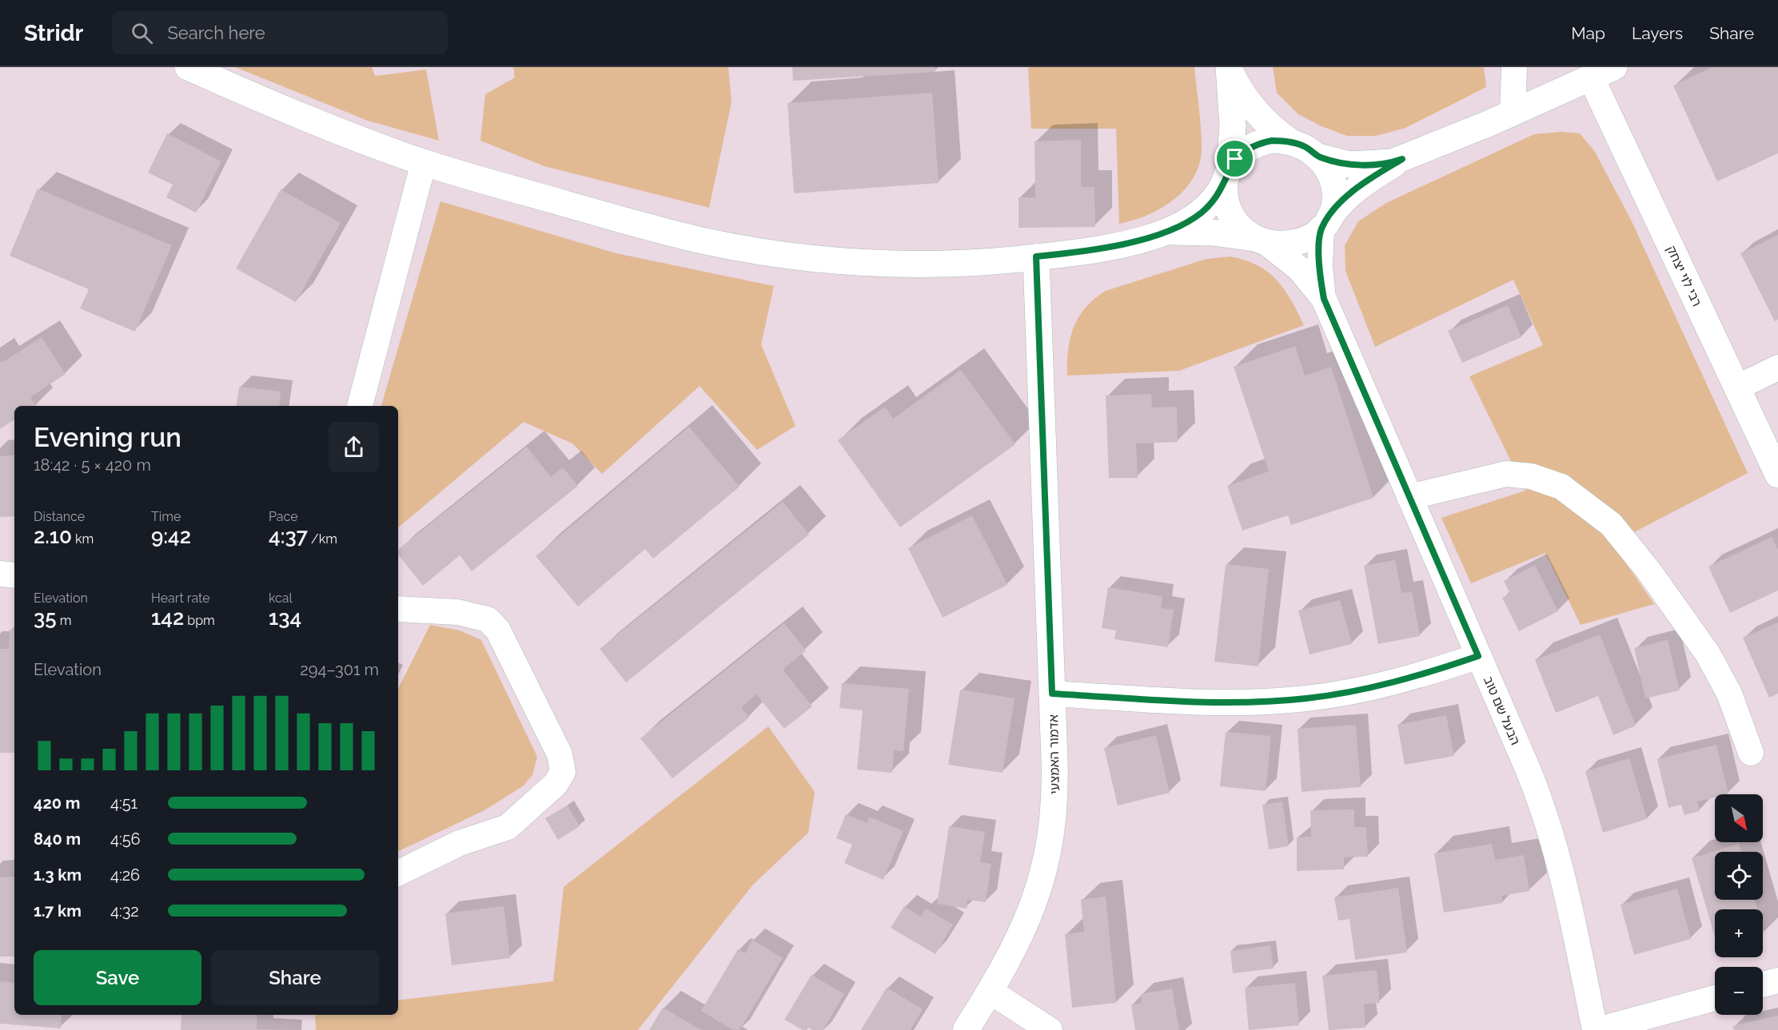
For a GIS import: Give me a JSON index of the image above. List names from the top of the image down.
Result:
{
  "streets": {
    "street": ["רבי לוי יצחק", "הבעל שם טוב", "אדמור האמצעי"]
  },
  "north": "bottom right",
  "page": {
    "header": "Stridr",
    "search": "Search here",
    "nav": ["Map", "Layers", "Share"],
    "heading": ["Evening run", "18:42 · 5 × 420 m"],
    "stats": [
      ["Distance", "2.10 km"],
      ["Time", "9:42"],
      ["Pace", "4:37 /km"],
      ["Elevation", "35 m"],
      ["Heart rate", "142 bpm"],
      ["kcal", "134"]
    ],
    "chart": ["Elevation", "294–301 m"],
    "list": [
      {
        "name": "420 m",
        "note": "4:51"
      },
      {
        "name": "840 m",
        "note": "4:56"
      },
      {
        "name": "1.3 km",
        "note": "4:26"
      },
      {
        "name": "1.7 km",
        "note": "4:32"
      }
    ],
    "map_buttons": ["+", "−"],
    "buttons": ["Save", "Share"]
  }
}
